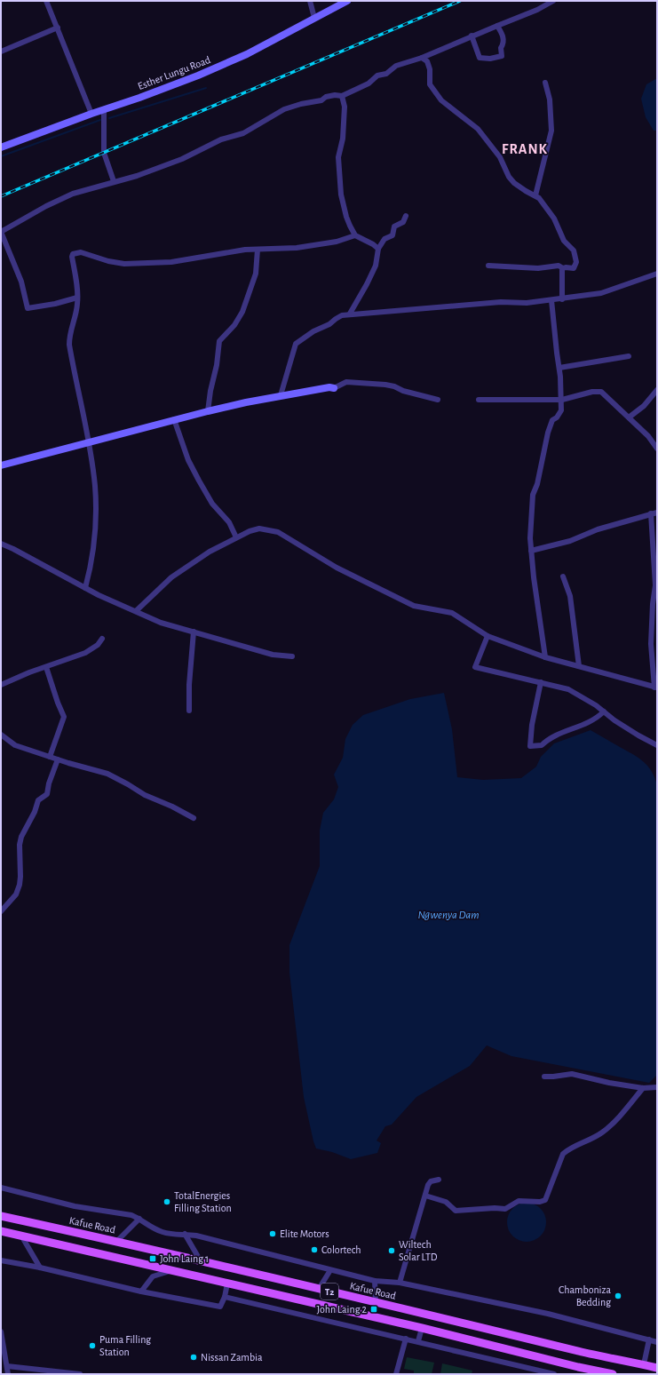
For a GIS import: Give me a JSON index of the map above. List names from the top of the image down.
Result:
{
  "streets": {
    "main road": ["Kafue Road", "T2"],
    "street": ["Esther Lungu Road"]
  },
  "districts": ["FRANK"],
  "water": ["Ngwenya Dam"],
  "places": {
    "other": [
      "TotalEnergies Filling Station",
      "Elite Motors",
      "Colortech",
      "Wiltech Solar LTD",
      "Chamboniza Bedding",
      "Puma Filling Station",
      "Nissan Zambia"
    ],
    "transit": ["John Laing 1", "John Laing 2"]
  }
}
